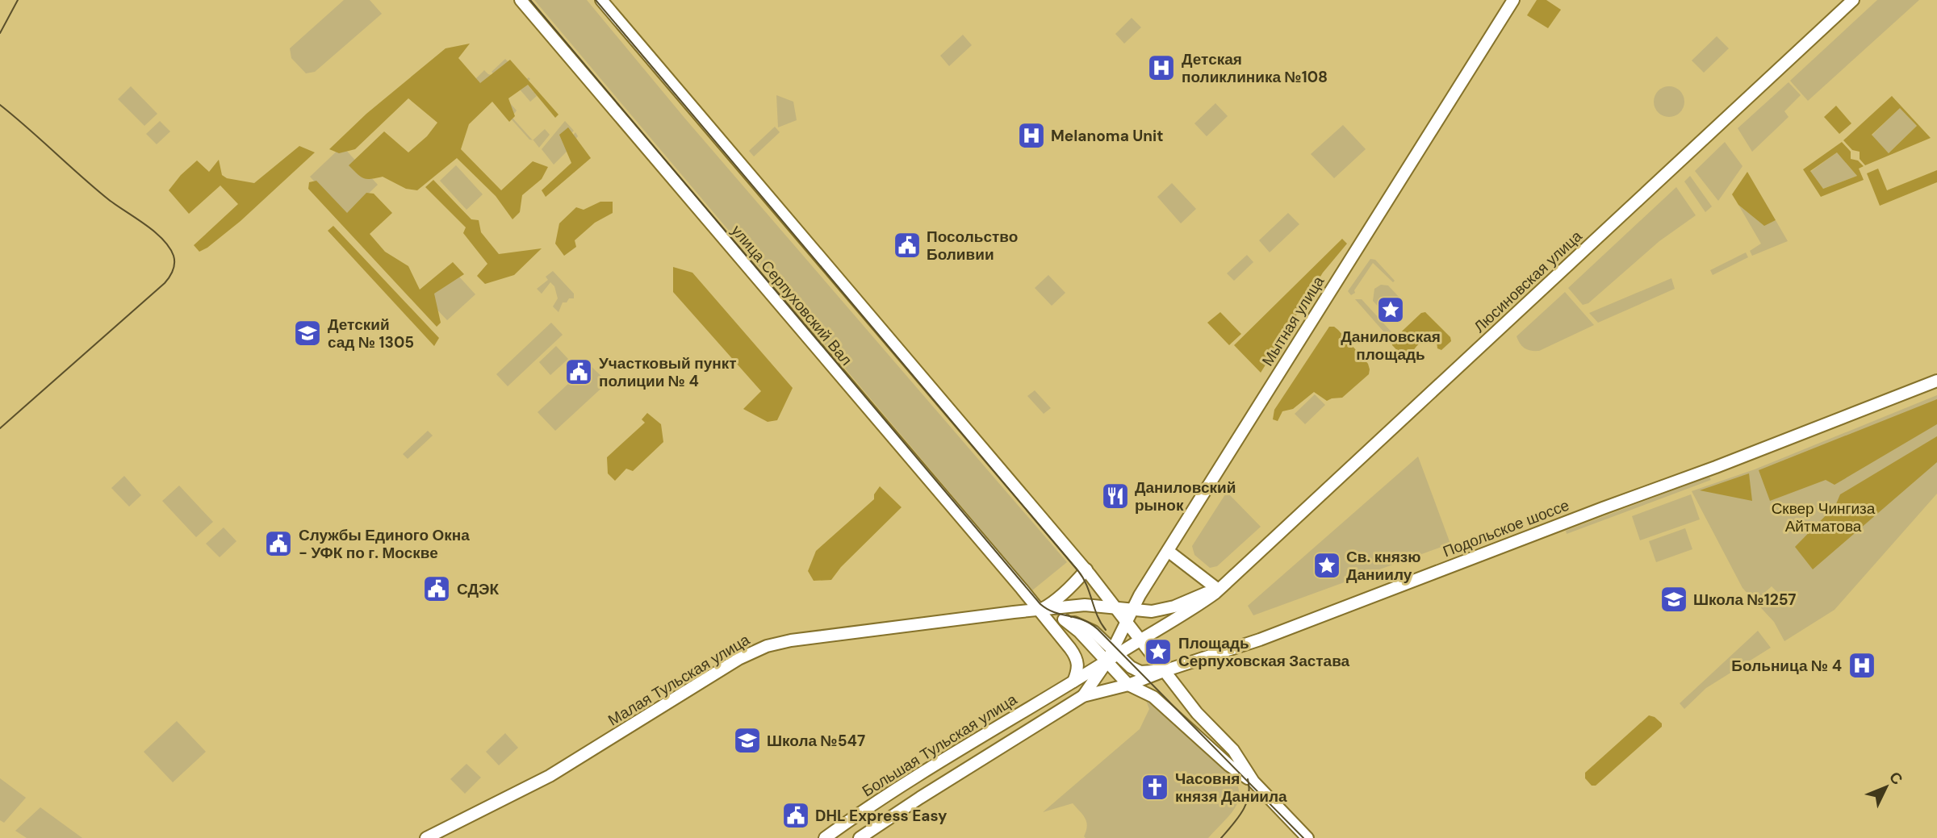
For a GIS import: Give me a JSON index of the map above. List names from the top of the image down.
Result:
{
  "streets": {
    "main road": [
      "Люсиновская улица",
      "улица Серпуховский Вал",
      "Мытная улица",
      "Подольское шоссе",
      "Малая Тульская улица",
      "Большая Тульская улица"
    ]
  },
  "crossings": [
    ["улица Серпуховский Вал", "Малая Тульская улица"]
  ],
  "parks": ["Сквер Чингиза Айтматова"],
  "places": {
    "hospital": ["Детская поликлиника №108", "Melanoma Unit", "Больница № 4"],
    "public building": [
      "Посольство Боливии",
      "Участковый пункт полиции № 4",
      "Службы Единого Окна - УФК по г. Москве",
      "СДЭК",
      "DHL Express Easy"
    ],
    "place": ["Даниловская площадь", "Св. князю Даниилу", "Площадь Серпуховская Застава"],
    "school or university": ["Детский сад № 1305", "Школа №1257", "Школа №547"],
    "restaurant": ["Даниловский рынок"],
    "church": ["Часовня князя Даниила"]
  },
  "north": "top right"
}
